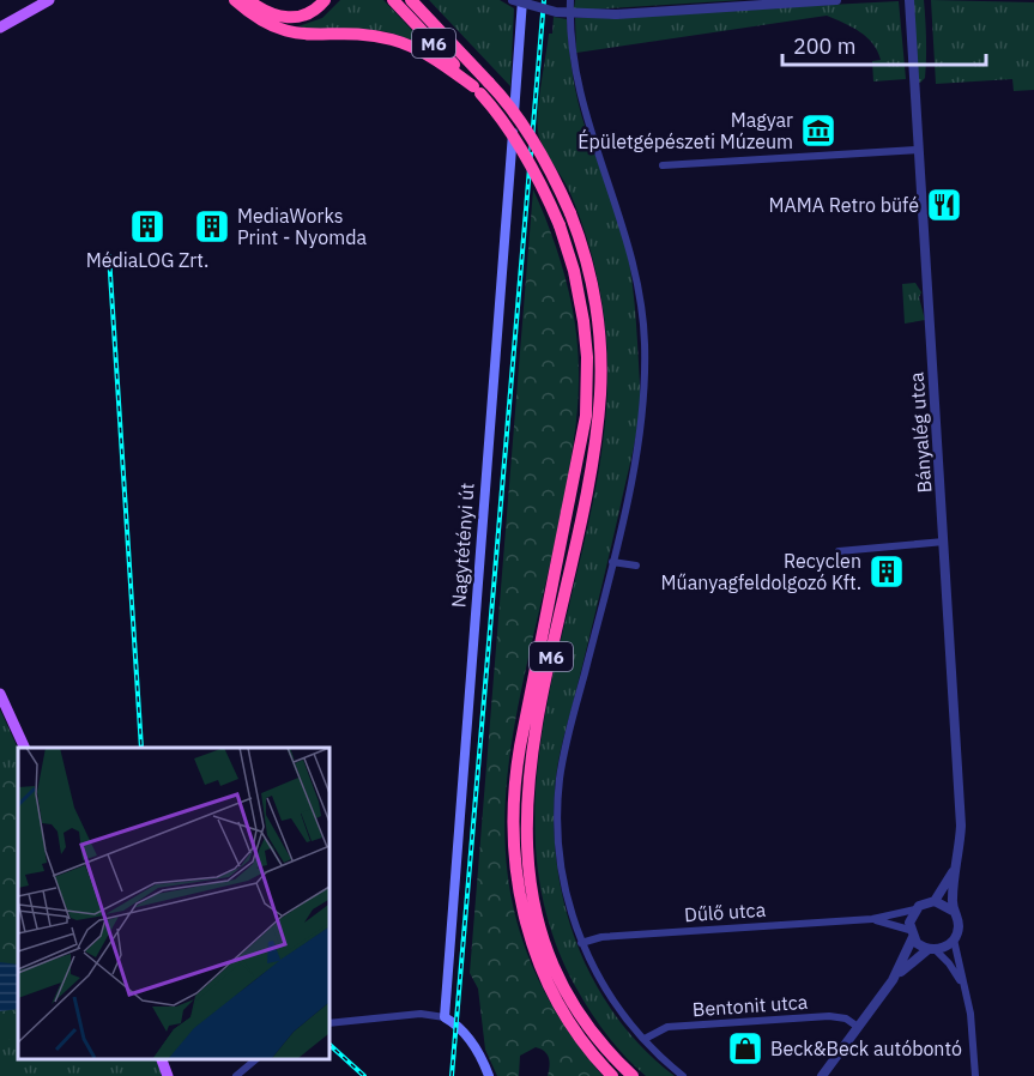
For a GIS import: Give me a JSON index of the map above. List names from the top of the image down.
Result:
{
  "streets": {
    "highway": ["M6"],
    "main road": ["Nagytétényi út"],
    "street": ["Bányalég utca", "Dűlő utca", "Bentonit utca"]
  },
  "crossings": [
    ["Bányalég utca", "Dűlő utca"]
  ],
  "places": {
    "museum": ["Magyar Épületgépészeti Múzeum"],
    "restaurant": ["MAMA Retro büfé"],
    "building": ["MédiaLOG Zrt.", "MediaWorks Print - Nyomda", "Recyclen Műanyagfeldolgozó Kft."],
    "shop": ["Beck&Beck autóbontó"]
  },
  "scale_bar": "200 m"
}
